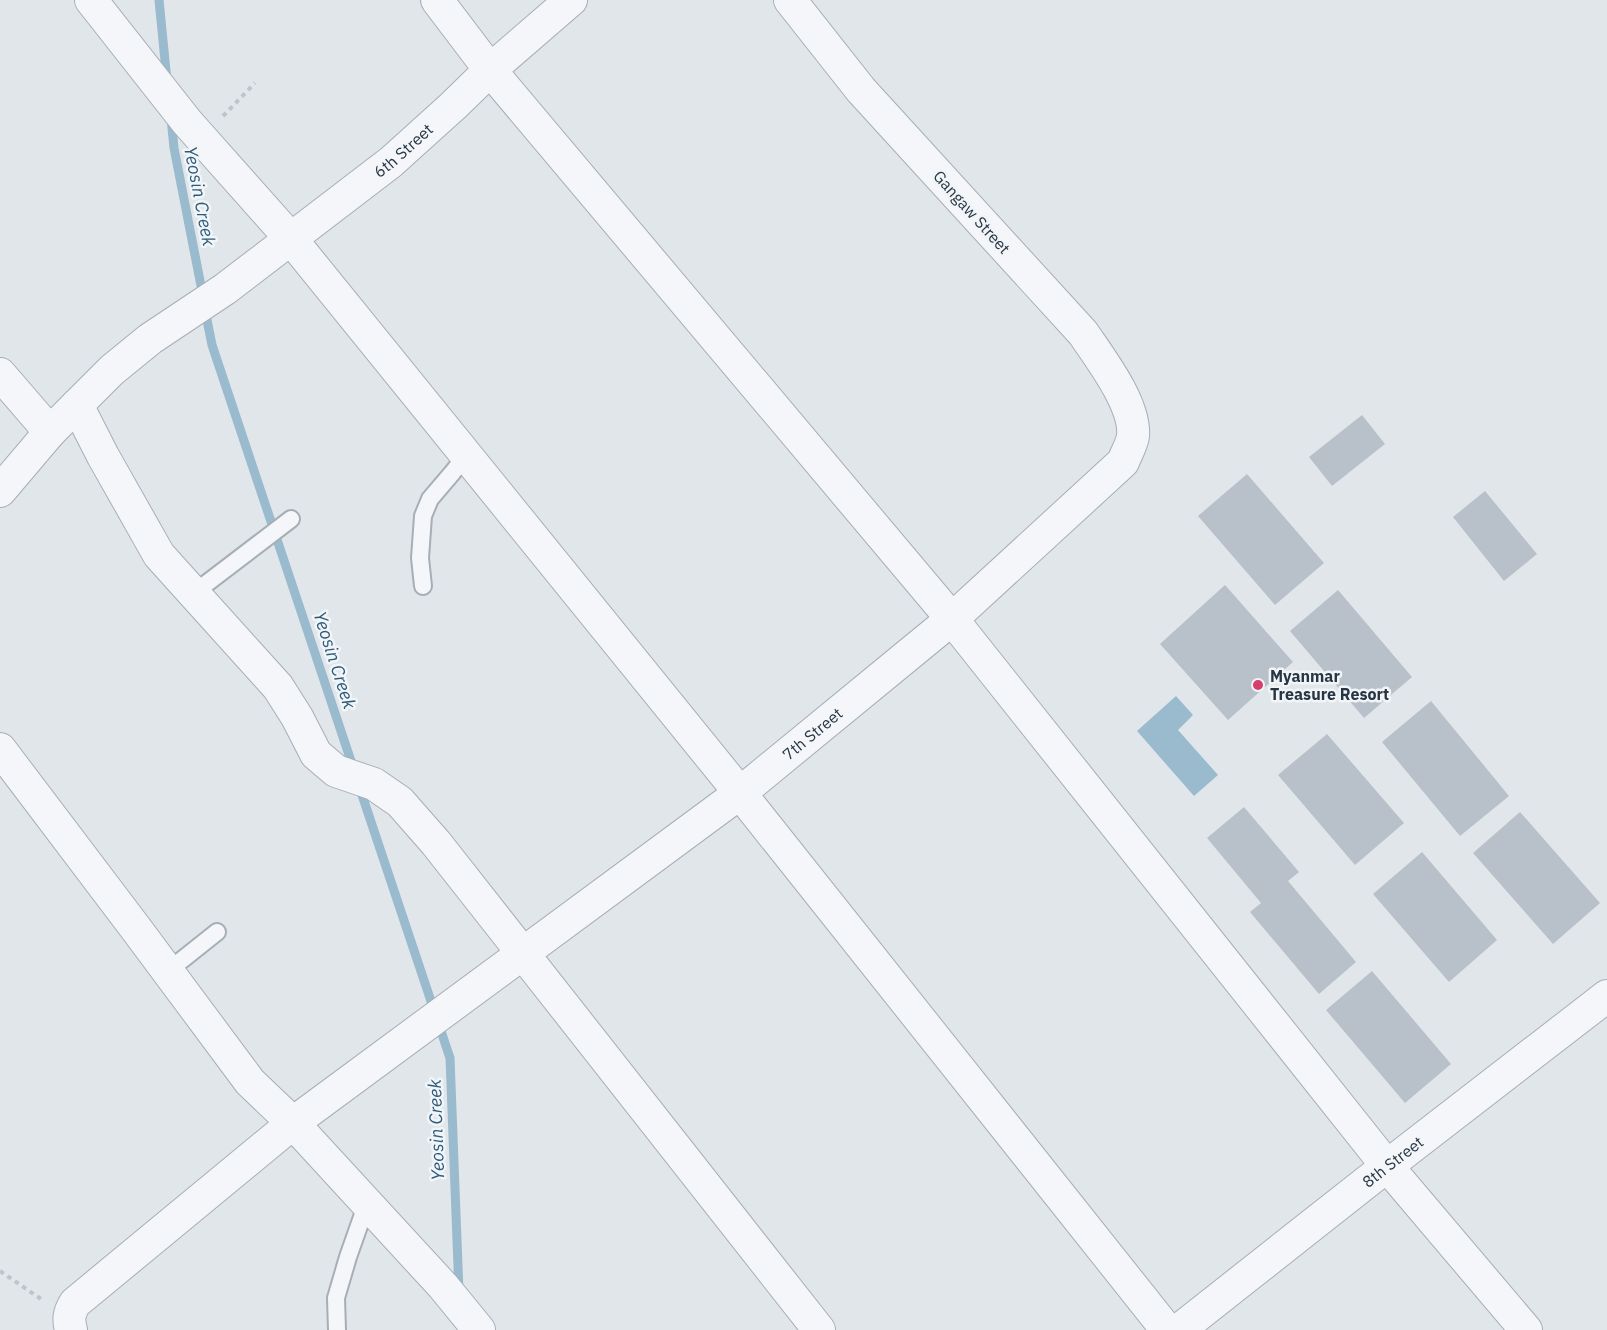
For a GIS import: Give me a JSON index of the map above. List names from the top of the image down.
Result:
{
  "streets": {
    "street": [
      "6th Street",
      "Gangaw Street",
      "7th Street",
      "8th Street"
    ]
  },
  "crossings": [
    ["Gangaw Street", "7th Street"]
  ],
  "water": ["Yeosin Creek"],
  "places": ["Myanmar Treasure Resort"]
}
